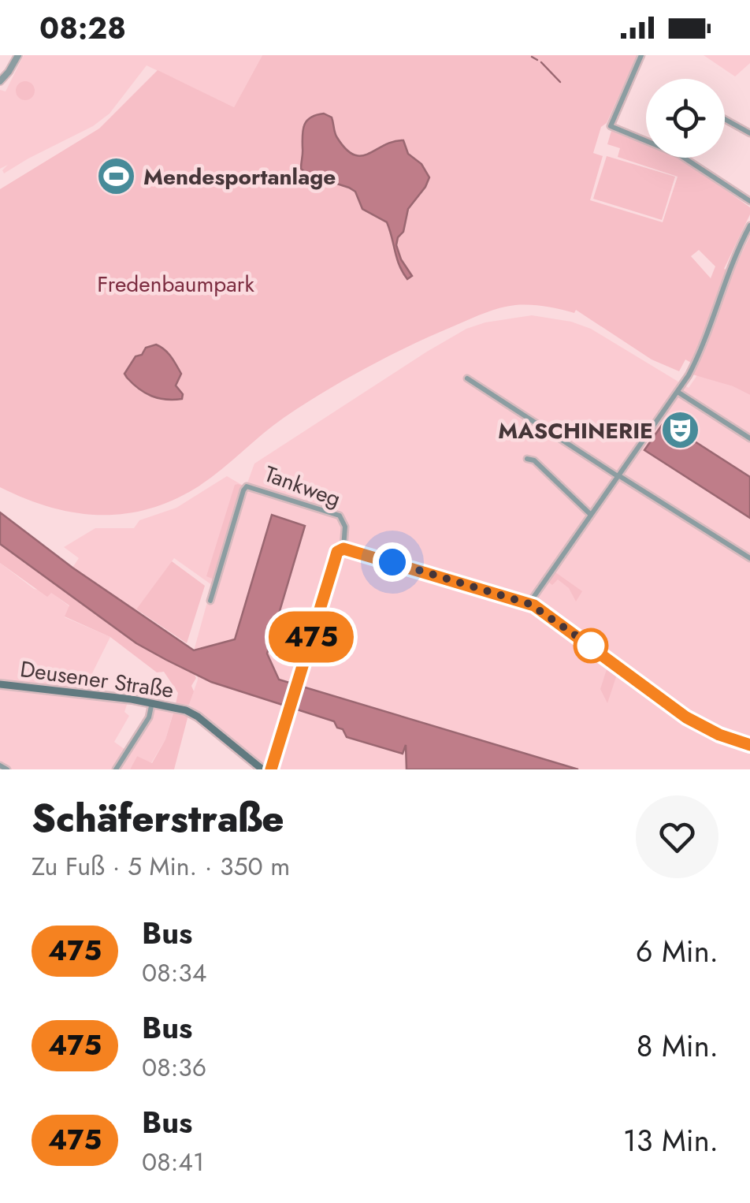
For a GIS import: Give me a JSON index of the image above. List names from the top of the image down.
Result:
{
  "streets": {
    "main road": ["Deusener Straße"],
    "street": ["Tankweg"]
  },
  "parks": ["Fredenbaumpark"],
  "places": {
    "sports": ["Mendesportanlage"],
    "theatre": ["MASCHINERIE"]
  },
  "lines": ["bus line 475"],
  "page": {
    "status": "08:28",
    "on_map": "475",
    "heading": ["Schäferstraße", "Zu Fuß · 5 Min. · 350 m"],
    "list": [
      {
        "mark": "475",
        "name": "Bus",
        "note": "08:34",
        "value": "6 Min."
      },
      {
        "mark": "475",
        "name": "Bus",
        "note": "08:36",
        "value": "8 Min."
      },
      {
        "mark": "475",
        "name": "Bus",
        "note": "08:41",
        "value": "13 Min."
      }
    ]
  }
}
